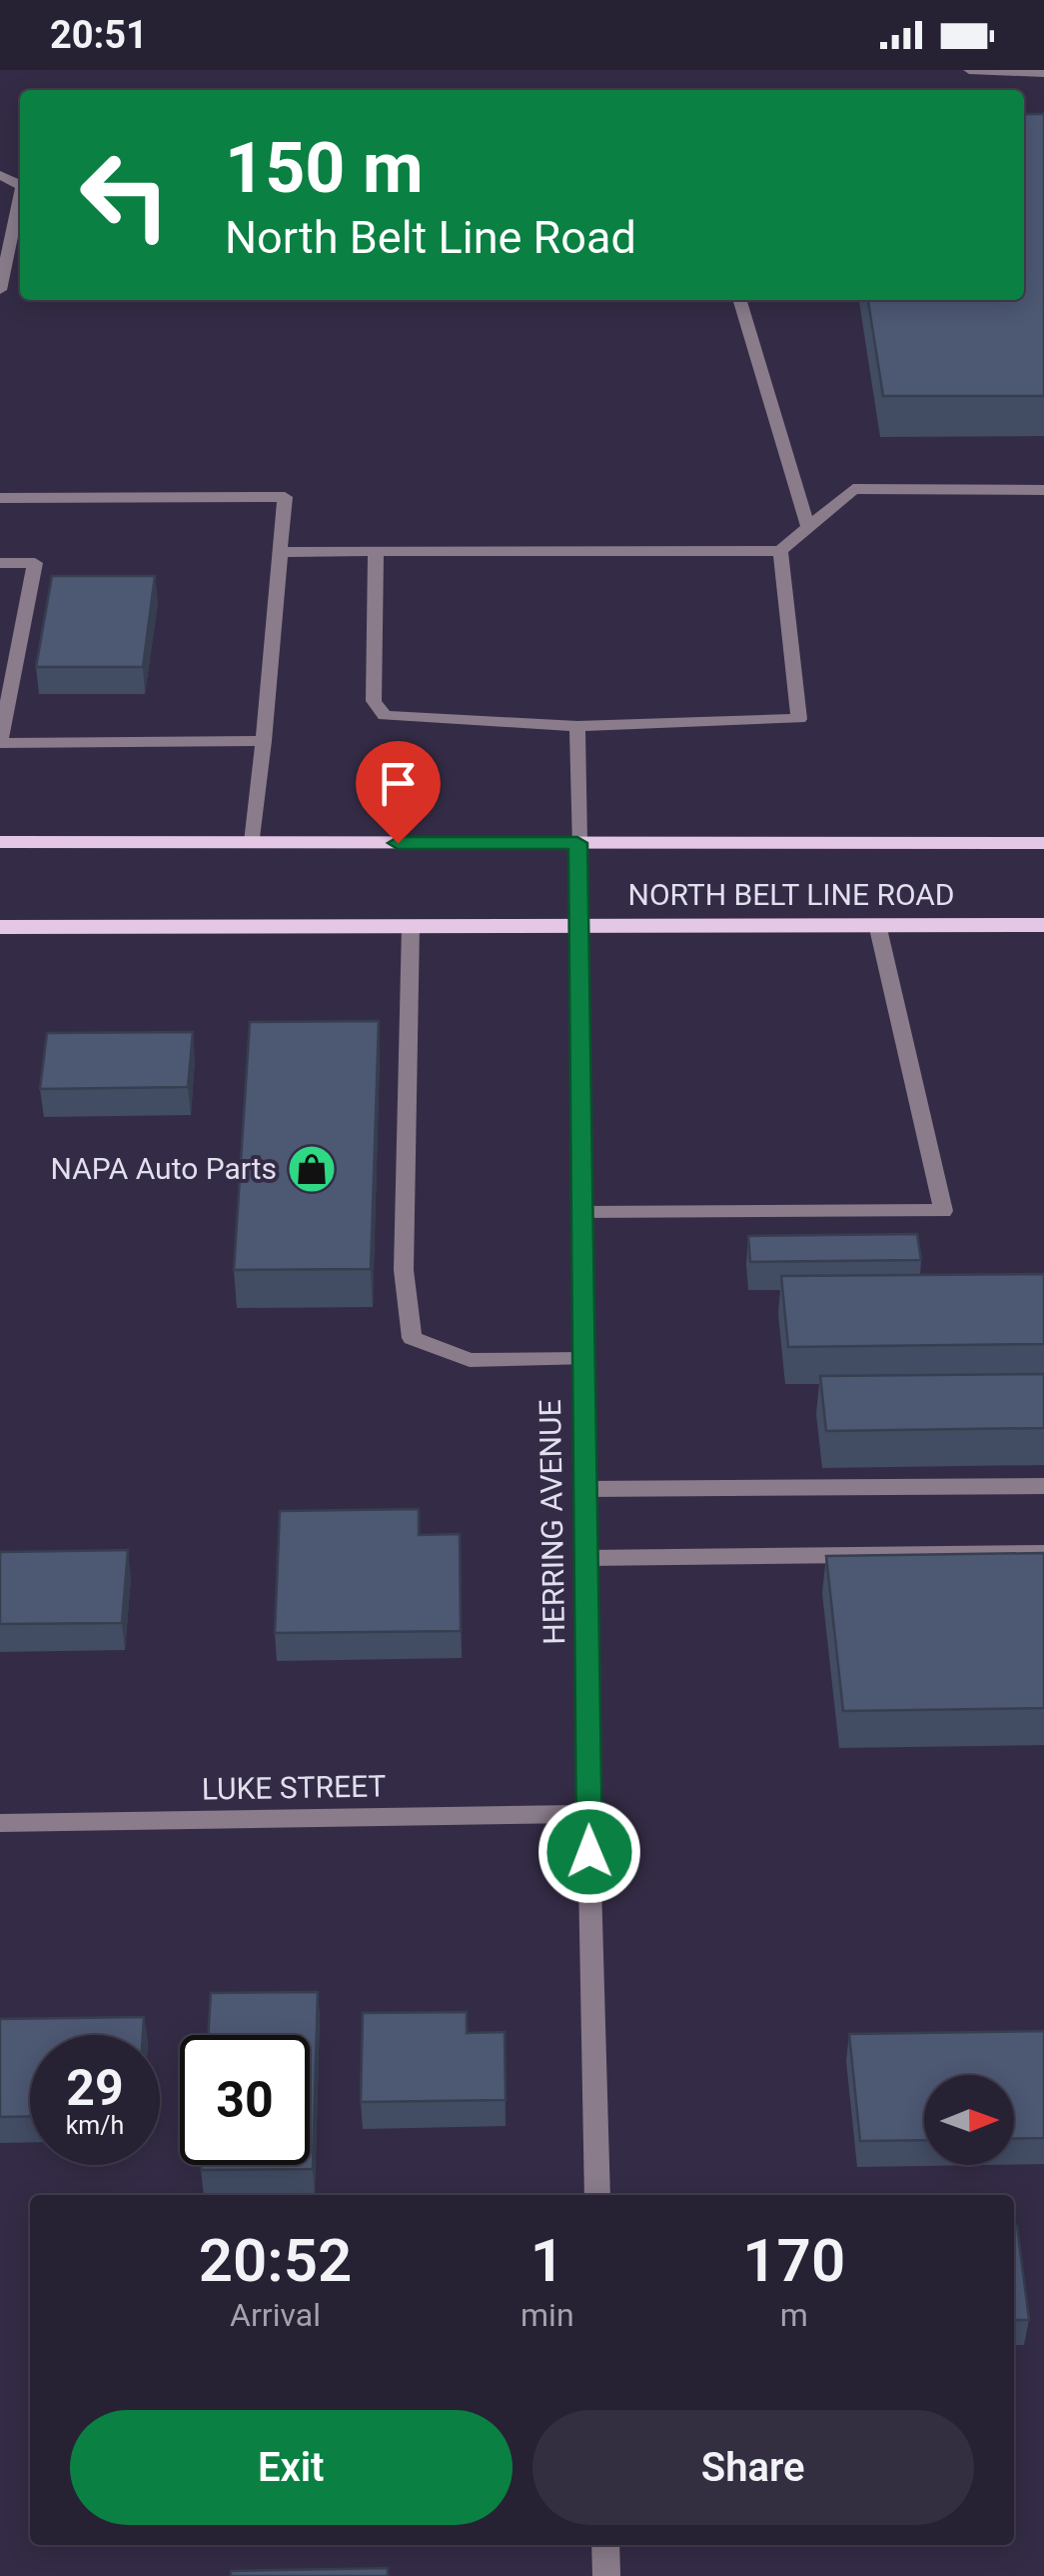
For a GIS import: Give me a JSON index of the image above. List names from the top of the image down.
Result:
{
  "streets": {
    "main road": ["NORTH BELT LINE ROAD"],
    "street": ["HERRING AVENUE", "LUKE STREET"]
  },
  "crossings": [
    ["NORTH BELT LINE ROAD", "HERRING AVENUE"],
    ["HERRING AVENUE", "LUKE STREET"]
  ],
  "places": {
    "shop": ["NAPA Auto Parts"]
  },
  "north": "right",
  "page": {
    "status": "20:51",
    "turn": ["150 m", "North Belt Line Road"],
    "speed": "29 km/h",
    "limit": "30",
    "eta": [
      "20:52",
      "Arrival",
      "1",
      "min",
      "170",
      "m"
    ],
    "buttons": ["Exit", "Share"]
  }
}
